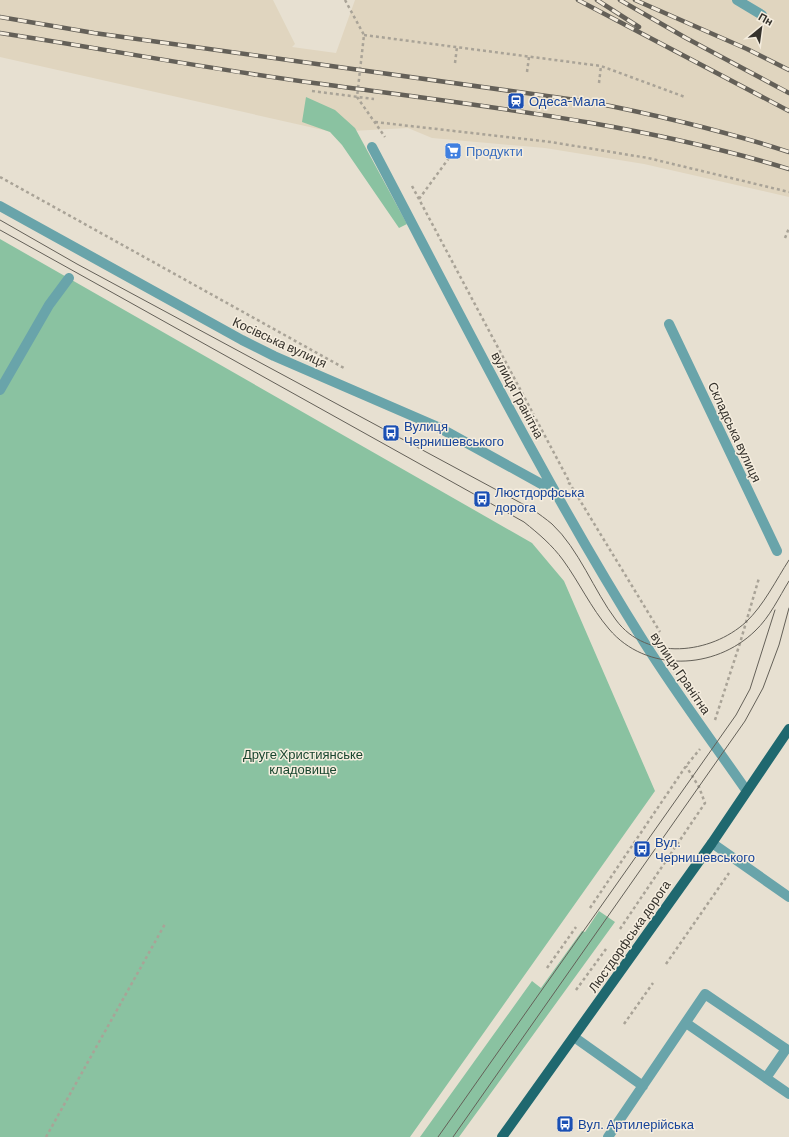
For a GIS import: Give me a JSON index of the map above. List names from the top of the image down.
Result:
{
  "streets": {
    "main road": ["Люстдорфська дорога"],
    "street": ["Косівська вулиця", "вулиця Гранітна", "Складська вулиця"]
  },
  "crossings": [
    ["Косівська вулиця", "вулиця Гранітна"],
    ["вулиця Гранітна", "Люстдорфська дорога"]
  ],
  "parks": ["Друге Християнське кладовище"],
  "places": {
    "station": ["Одеса-Мала"],
    "supermarket": ["Продукти"],
    "bus stop": [
      "Вулиця Чернишевського",
      "Люстдорфська дорога",
      "Вул. Чернишевського",
      "Вул. Артилерійська"
    ]
  },
  "north": "top right"
}
